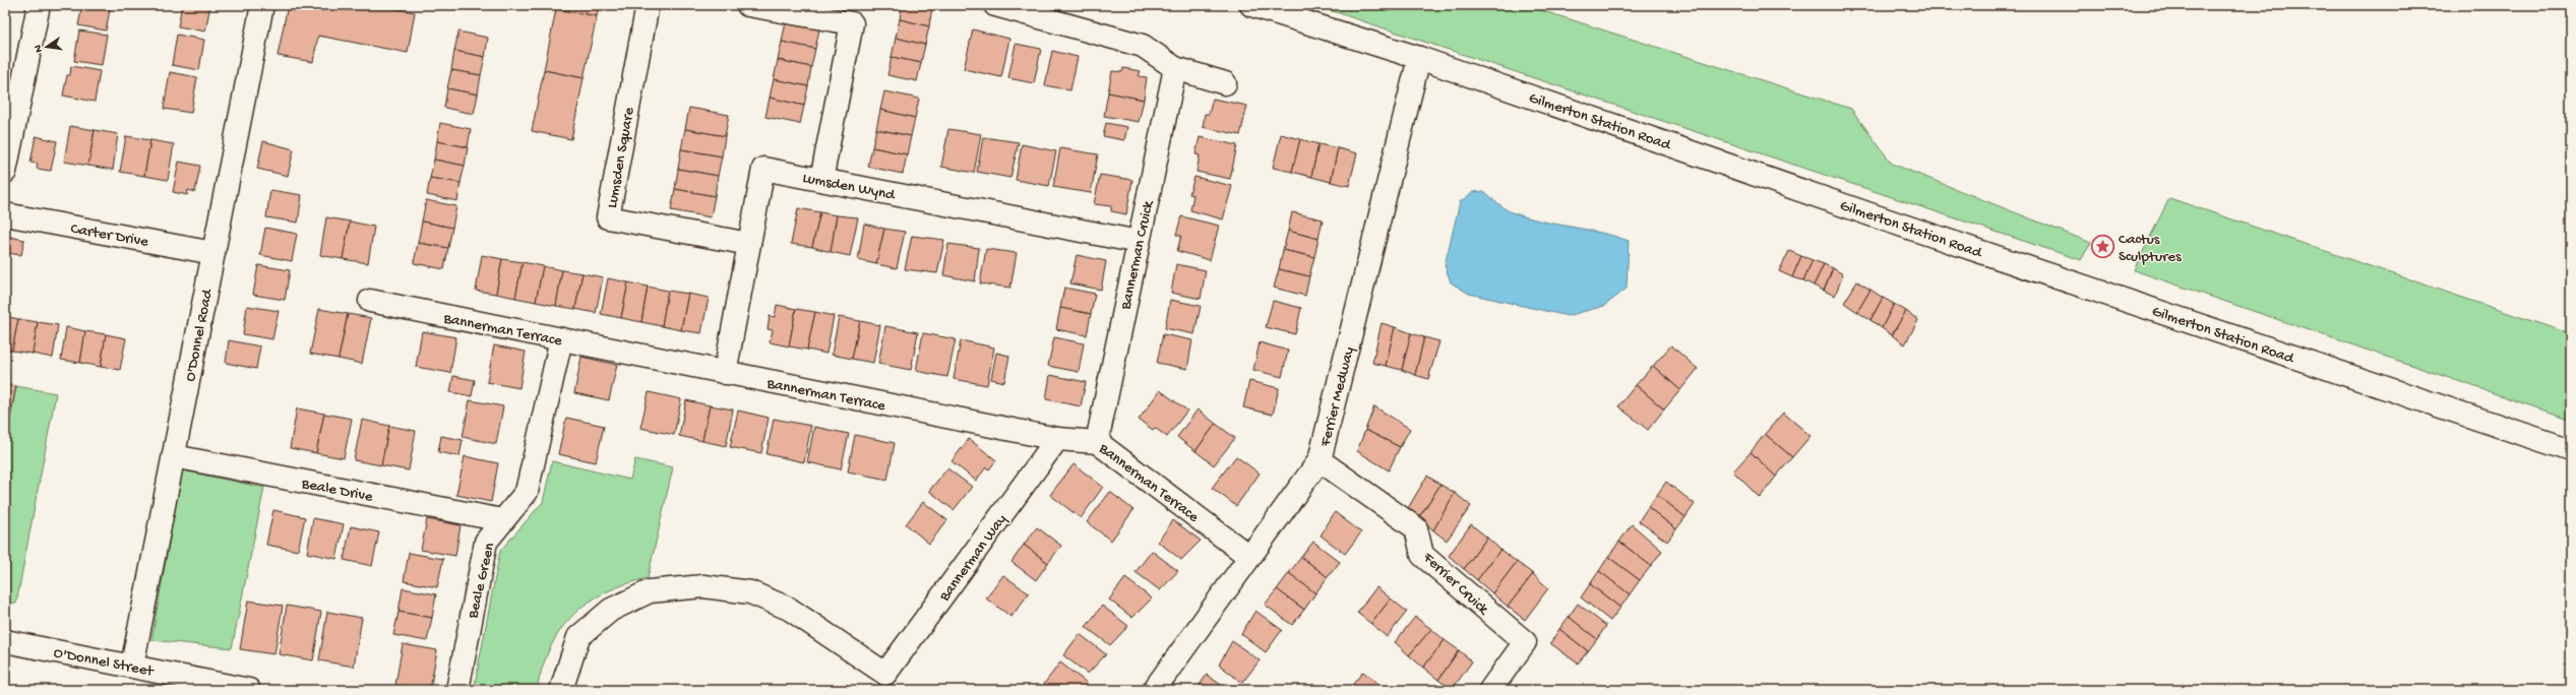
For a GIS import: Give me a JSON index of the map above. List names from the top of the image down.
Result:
{
  "streets": {
    "street": [
      "Gilmerton Station Road",
      "Lumsden Square",
      "Lumsden Wynd",
      "Carter Drive",
      "Bannerman Cruick",
      "Bannerman Terrace",
      "O'Donnel Road",
      "Ferrier Medway",
      "Beale Drive",
      "Bannerman Way",
      "Beale Green",
      "Ferrier Cruick",
      "O'Donnel Street"
    ]
  },
  "crossings": [
    ["Gilmerton Station Road", "Ferrier Medway"],
    ["Lumsden Square", "Lumsden Wynd"],
    ["Lumsden Wynd", "Bannerman Cruick"],
    ["Lumsden Wynd", "Bannerman Terrace"],
    ["Carter Drive", "O'Donnel Road"],
    ["Bannerman Cruick", "Bannerman Terrace"],
    ["Bannerman Terrace", "Ferrier Medway"],
    ["Bannerman Terrace", "Bannerman Way"],
    ["Bannerman Terrace", "Beale Green"],
    ["O'Donnel Road", "Beale Drive"],
    ["O'Donnel Road", "O'Donnel Street"],
    ["Ferrier Medway", "Ferrier Cruick"],
    ["Beale Drive", "Beale Green"]
  ],
  "places": {
    "place": ["Cactus Sculptures"]
  },
  "north": "left"
}
